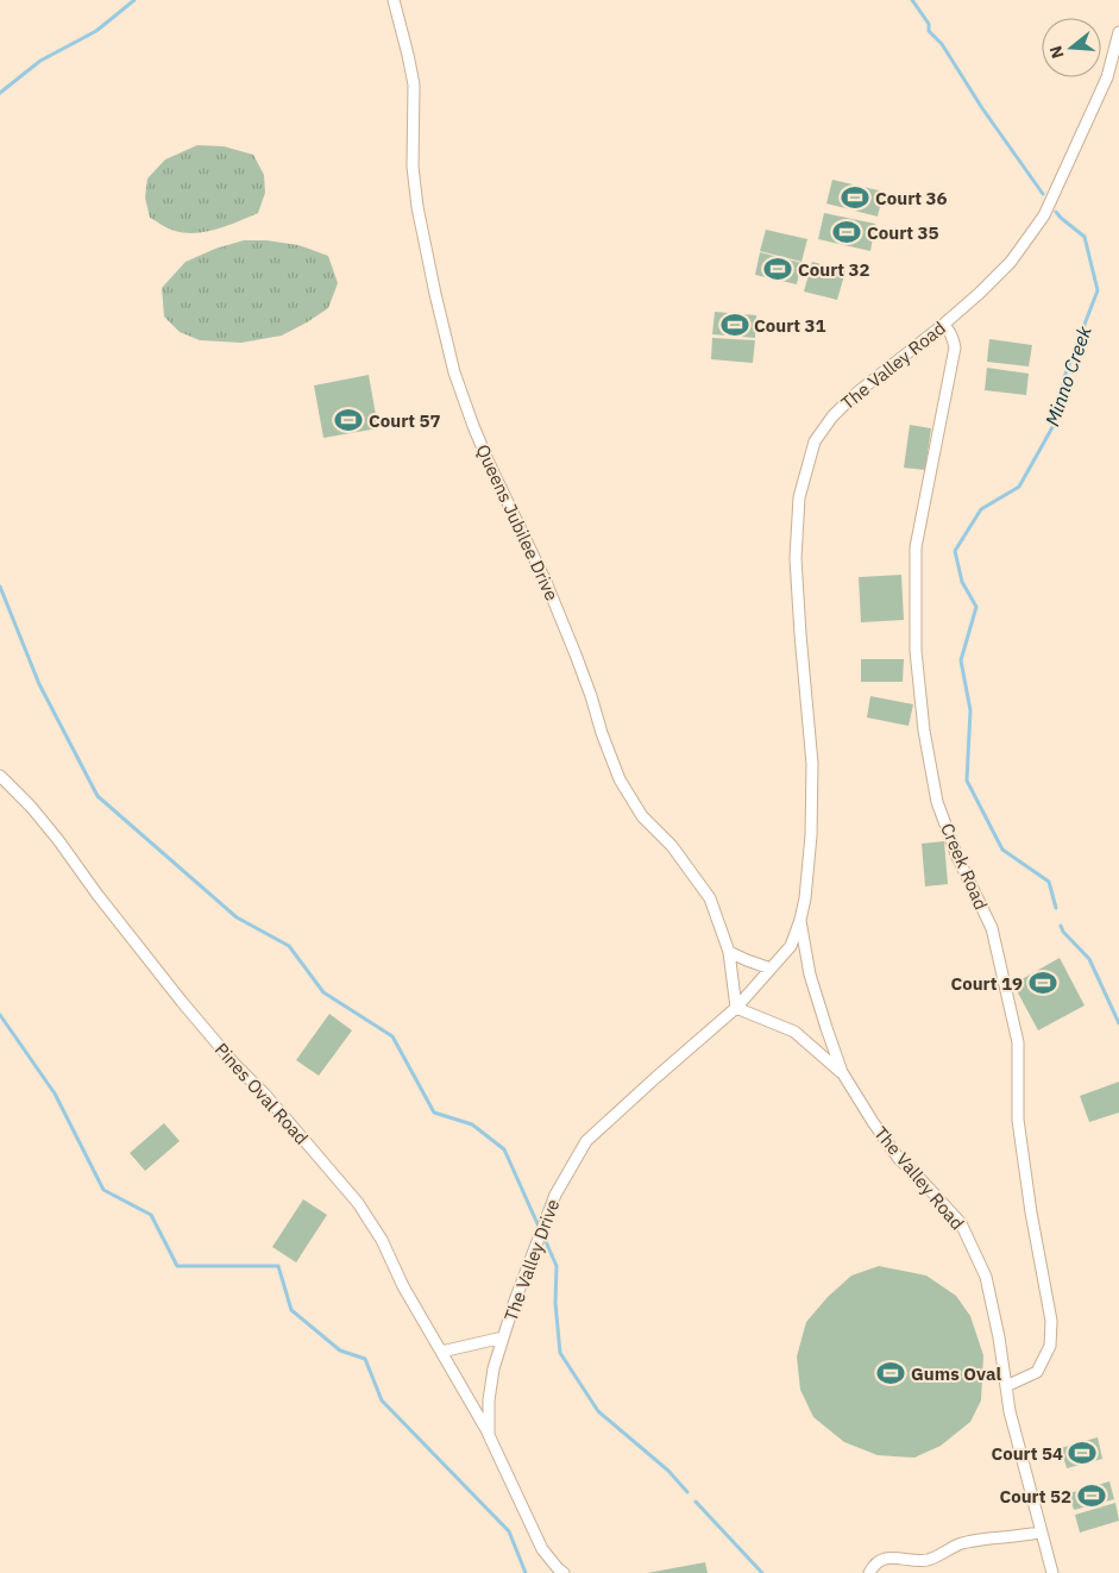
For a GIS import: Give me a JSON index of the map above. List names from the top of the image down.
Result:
{
  "streets": {
    "street": [
      "The Valley Road",
      "Queens Jubilee Drive",
      "Creek Road",
      "Pines Oval Road",
      "The Valley Drive"
    ]
  },
  "crossings": [
    ["The Valley Road", "Queens Jubilee Drive"],
    ["The Valley Road", "Creek Road"],
    ["The Valley Road", "The Valley Drive"],
    ["Queens Jubilee Drive", "The Valley Drive"],
    ["Pines Oval Road", "The Valley Drive"]
  ],
  "water": ["Minno Creek"],
  "places": {
    "sports": [
      "Court 36",
      "Court 35",
      "Court 32",
      "Court 31",
      "Court 57",
      "Court 19",
      "Gums Oval",
      "Court 54",
      "Court 52"
    ]
  },
  "north": "left"
}
